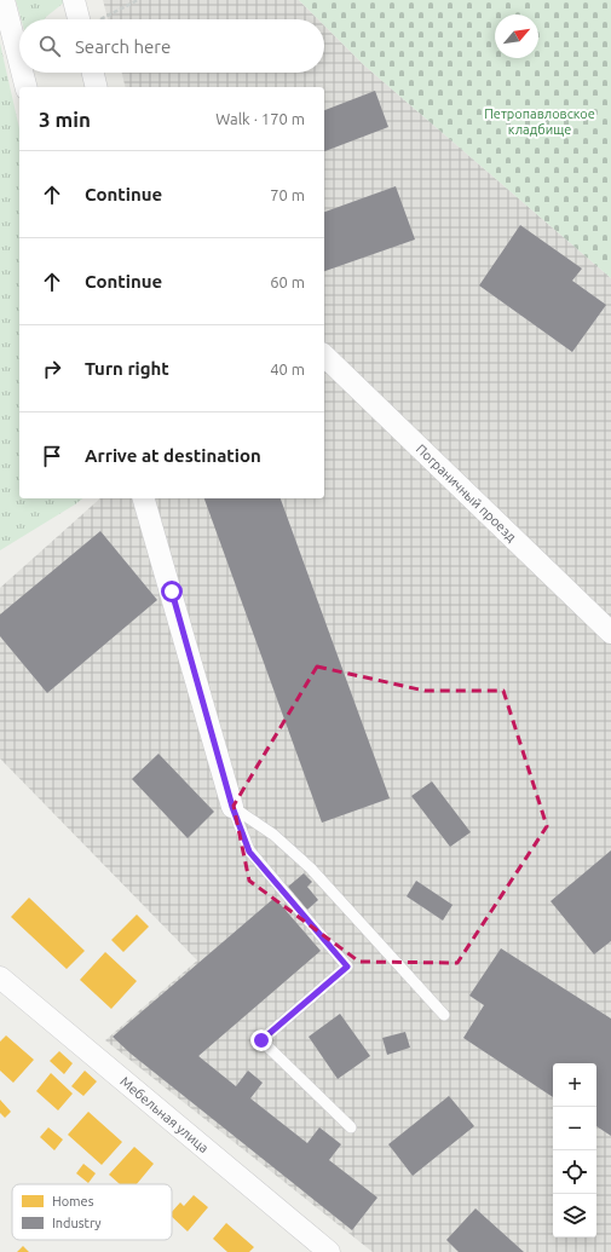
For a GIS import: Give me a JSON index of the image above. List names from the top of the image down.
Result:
{
  "streets": {
    "street": ["Пограничный проезд", "Мебельная улица"]
  },
  "parks": ["Петропавловское кладбище"],
  "legend": ["Homes", "Industry"],
  "north": "top right",
  "page": {
    "search": "Search here",
    "heading": ["3 min", "Walk · 170 m"],
    "list": [
      ["Continue", "70 m"],
      ["Continue", "60 m"],
      ["Turn right", "40 m"],
      "Arrive at destination"
    ],
    "map_buttons": ["+", "−"]
  }
}
